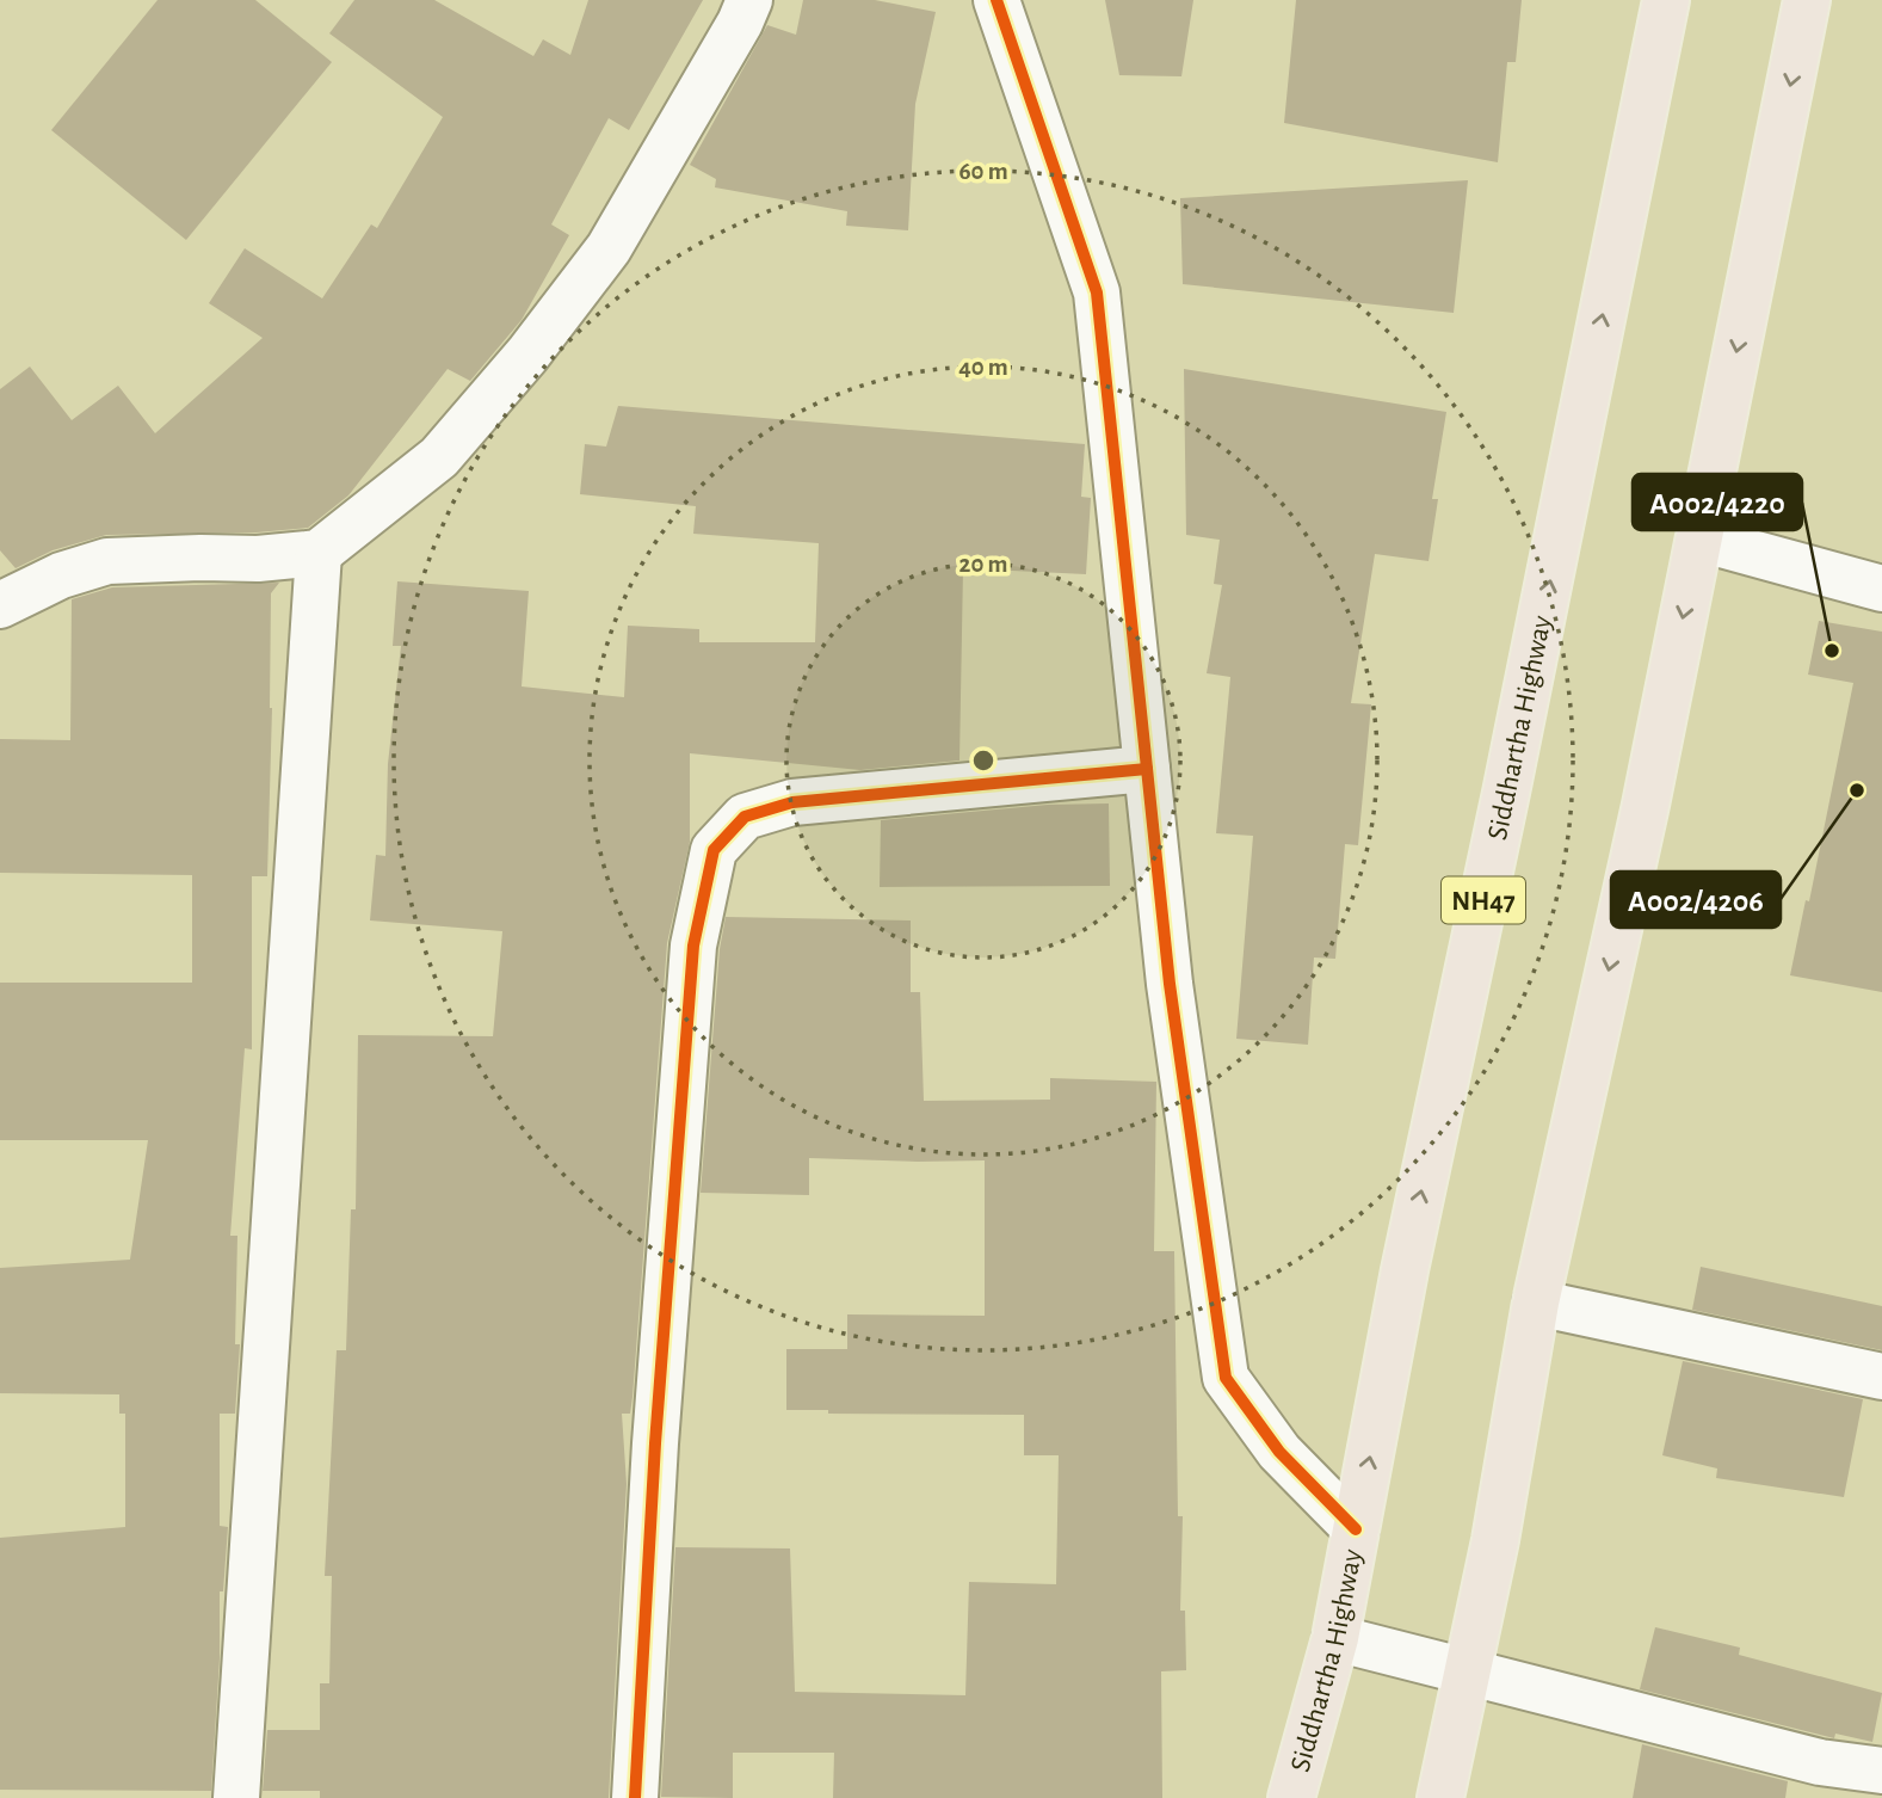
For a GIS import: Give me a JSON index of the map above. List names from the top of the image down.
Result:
{
  "streets": {
    "highway": ["Siddhartha Highway", "NH47"]
  },
  "places": ["A002/4220", "A002/4206"],
  "rings": ["60 m", "40 m", "20 m"]
}
